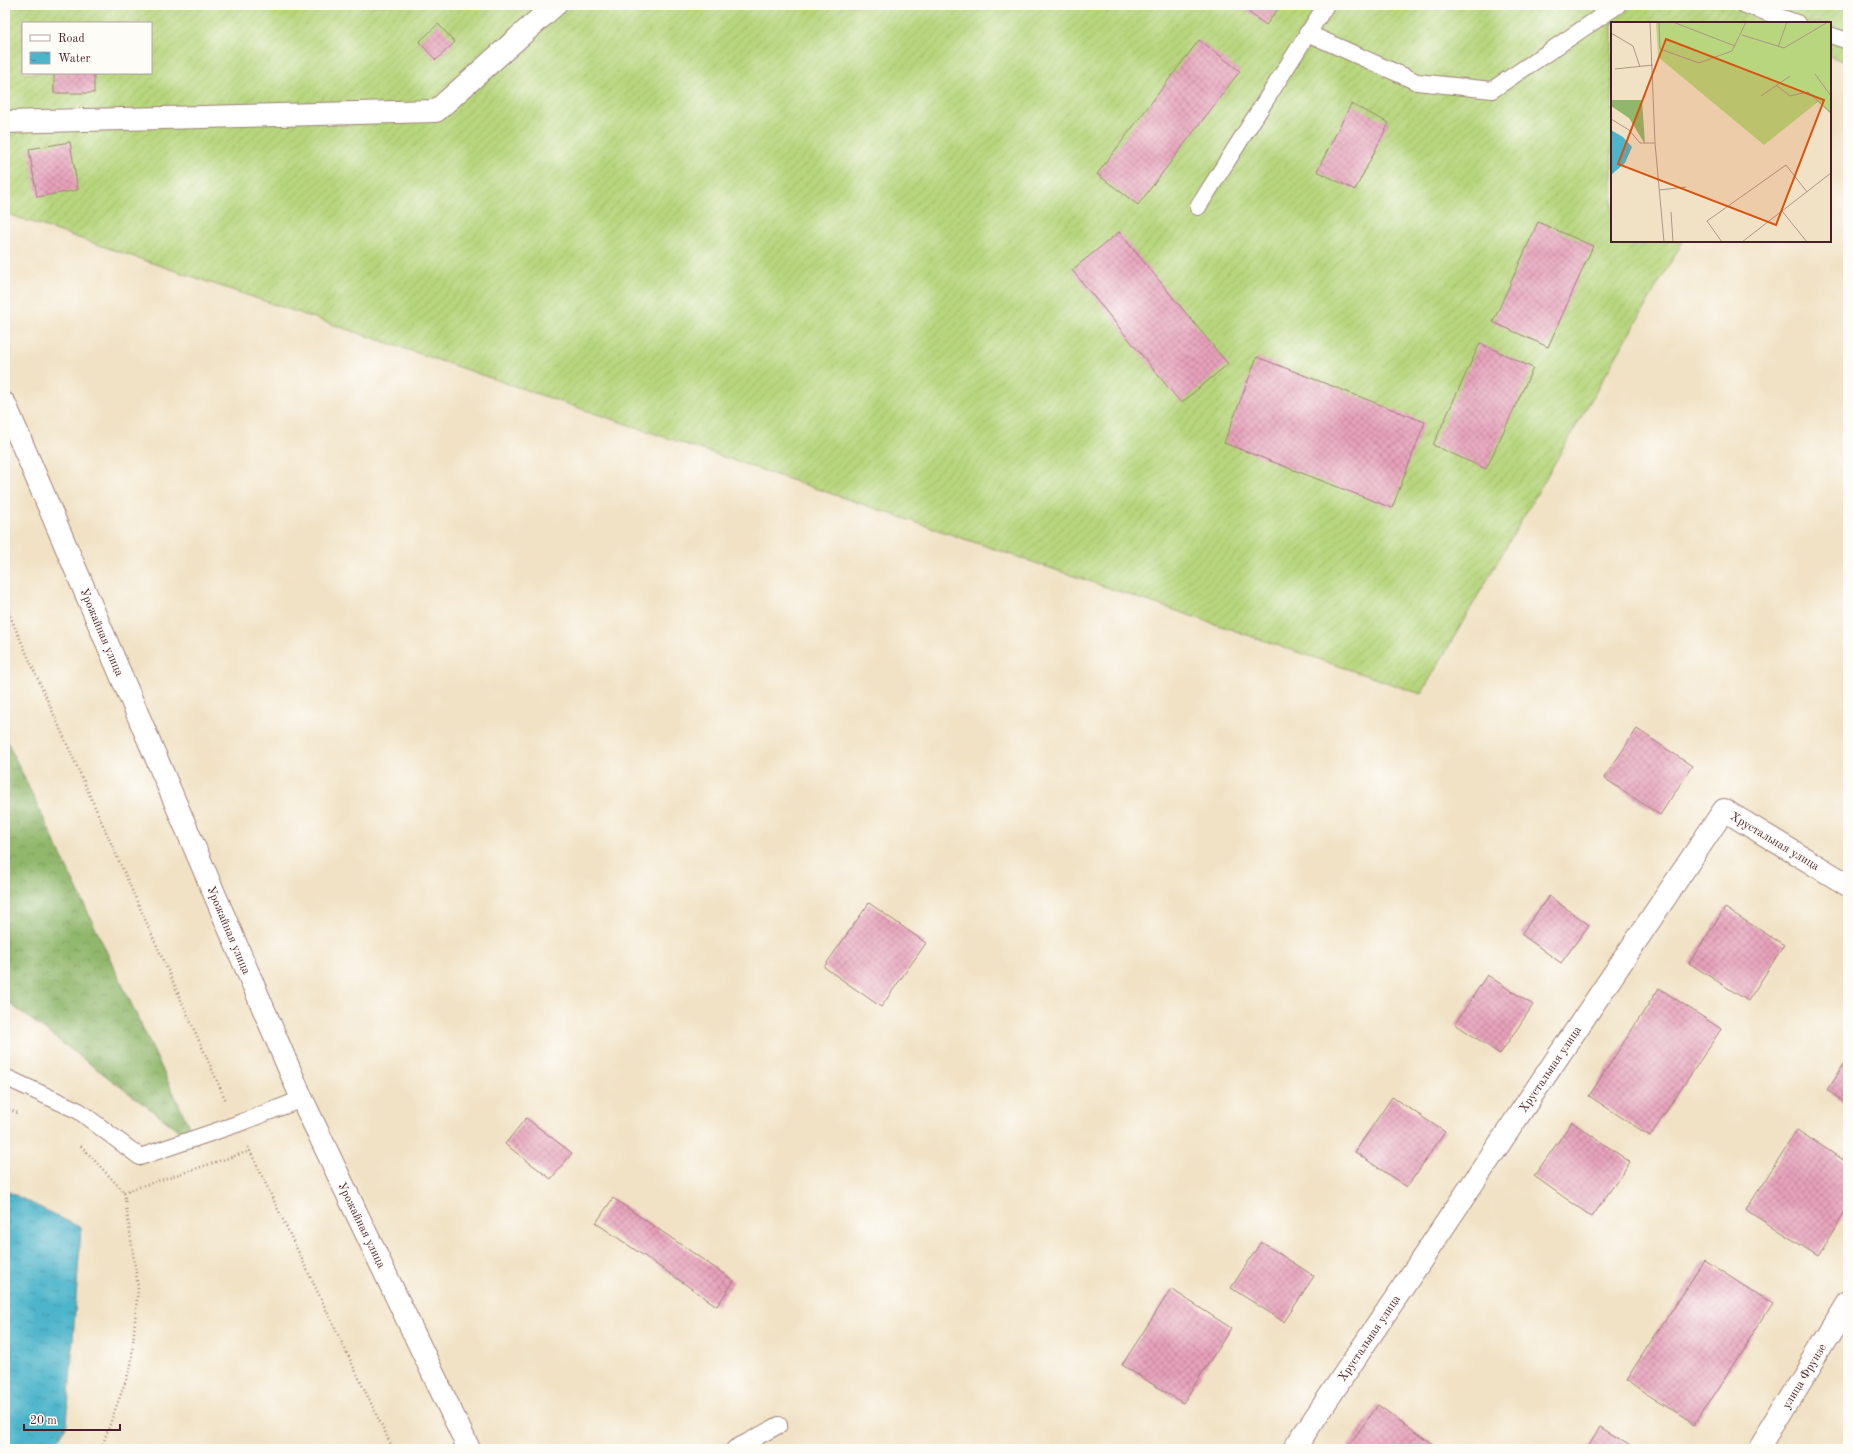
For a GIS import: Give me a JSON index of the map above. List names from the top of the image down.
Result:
{
  "streets": {
    "street": ["Урожайная улица", "Хрустальная улица", "улица Фрунзе"]
  },
  "legend": ["Road", "Water"],
  "scale_bar": "20 m"
}
